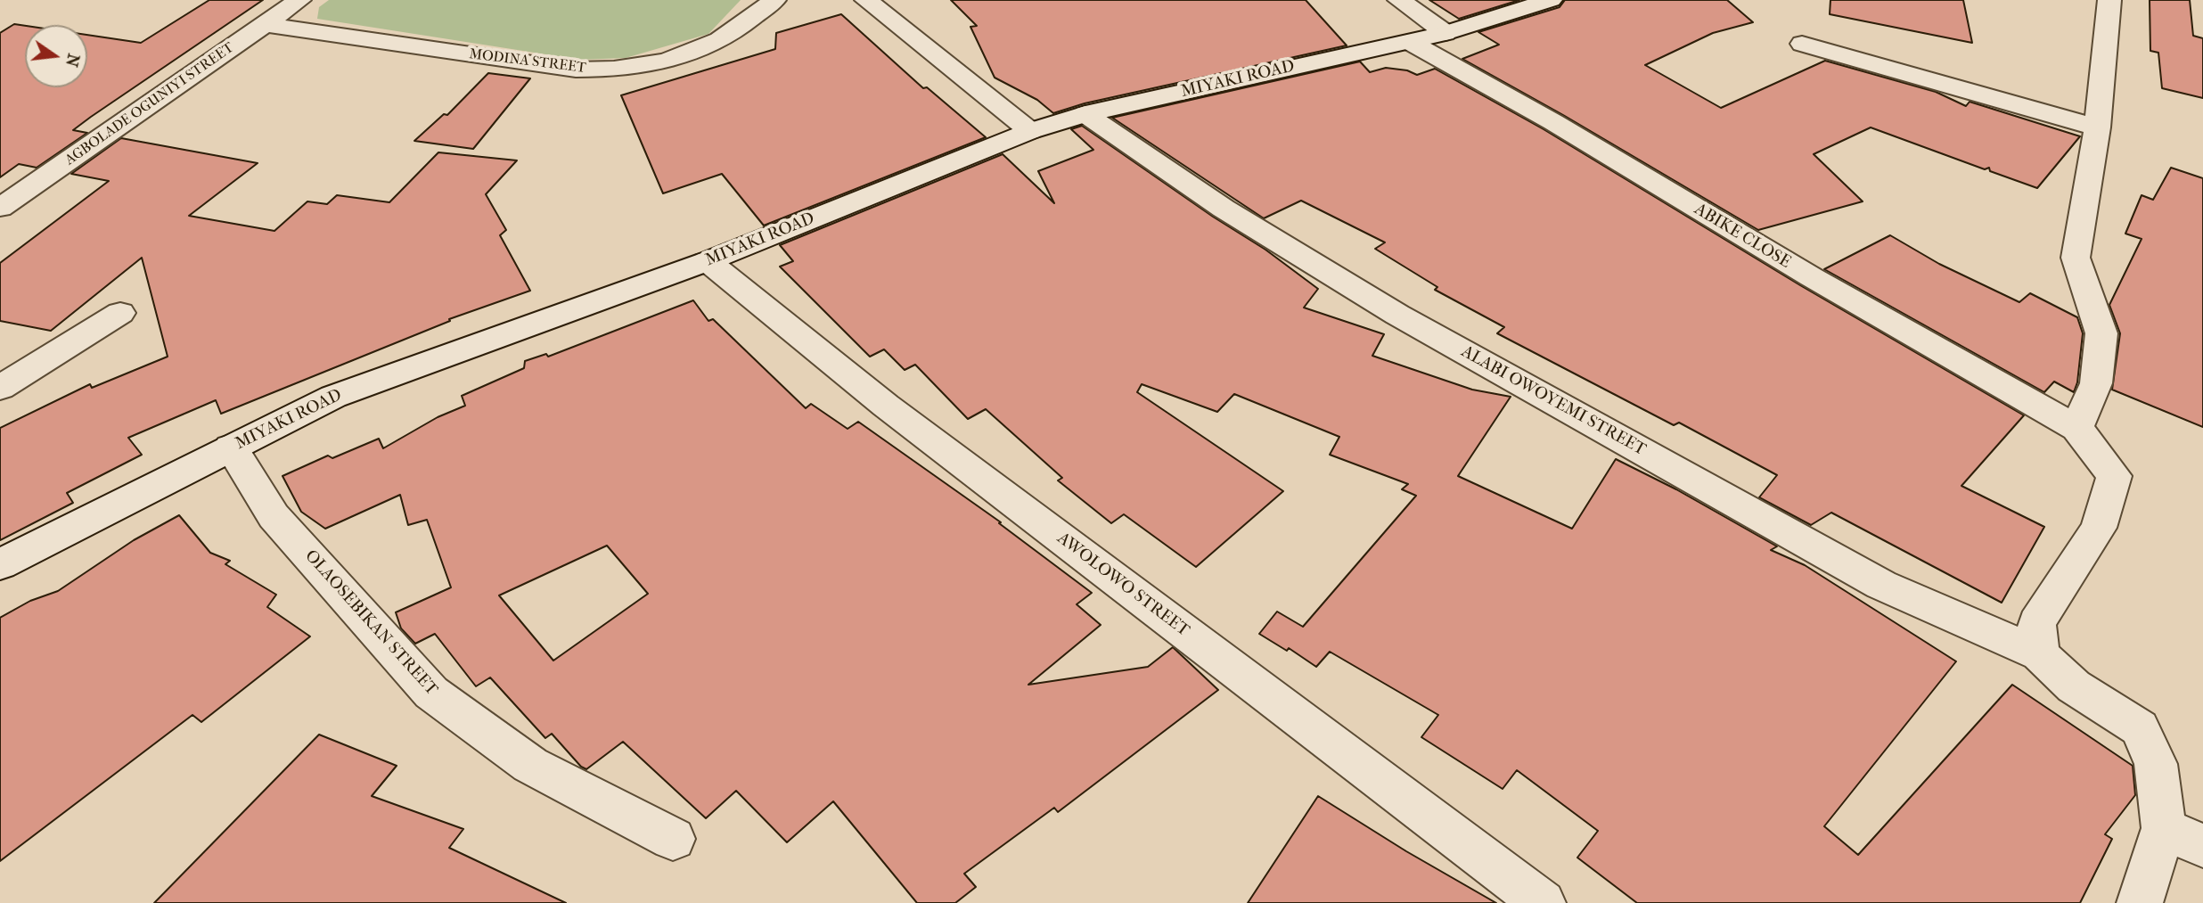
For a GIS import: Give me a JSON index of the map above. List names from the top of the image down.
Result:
{
  "streets": {
    "street": [
      "MODINA STREET",
      "MIYAKI ROAD",
      "AGBOLADE OGUNIYI STREET",
      "ABIKE CLOSE",
      "ALABI OWOYEMI STREET",
      "AWOLOWO STREET",
      "OLAOSEBIKAN STREET"
    ]
  },
  "crossings": [
    ["MODINA STREET", "AGBOLADE OGUNIYI STREET"],
    ["MIYAKI ROAD", "ABIKE CLOSE"],
    ["MIYAKI ROAD", "ALABI OWOYEMI STREET"],
    ["MIYAKI ROAD", "AWOLOWO STREET"],
    ["MIYAKI ROAD", "OLAOSEBIKAN STREET"]
  ],
  "north": "right"
}
